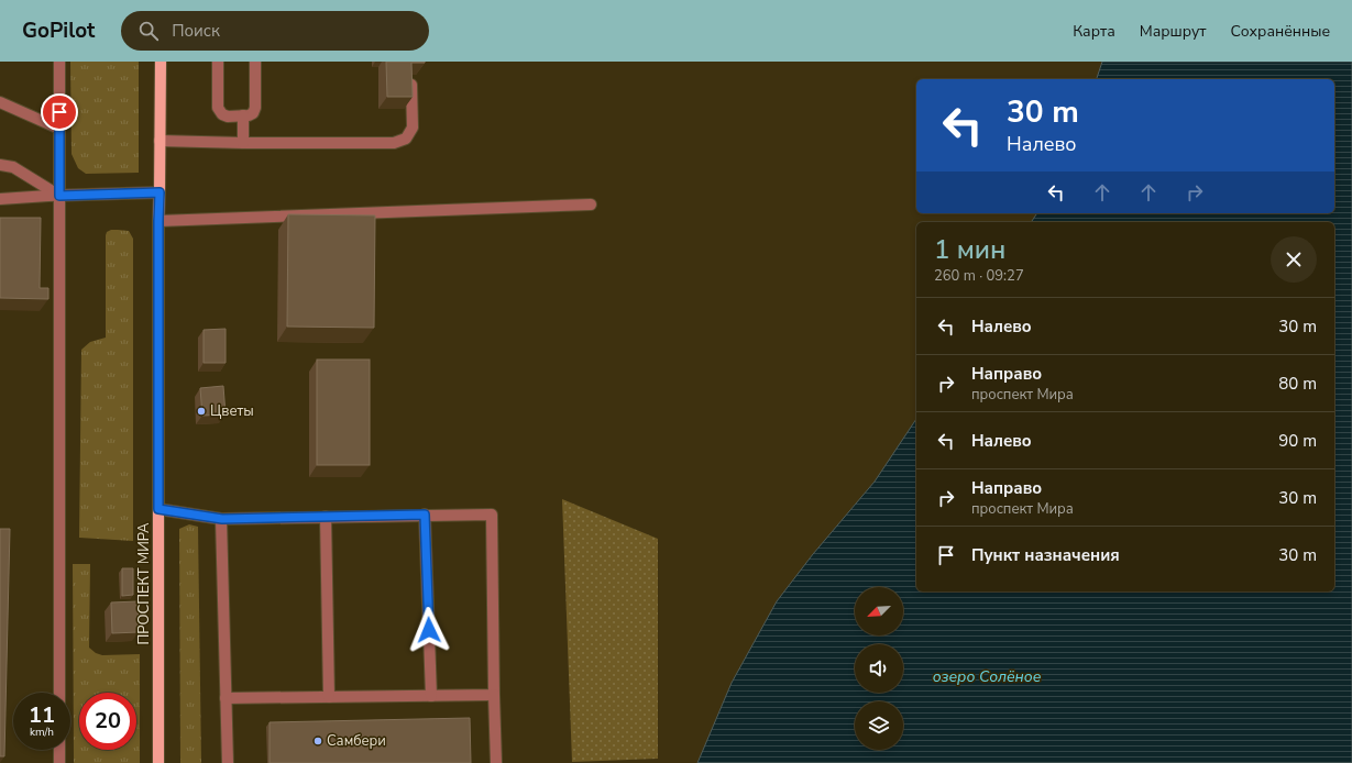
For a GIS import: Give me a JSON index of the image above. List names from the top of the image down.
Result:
{
  "streets": {
    "main road": ["ПРОСПЕКТ МИРА"]
  },
  "water": ["озеро Солёное"],
  "places": ["Цветы", "Самбери"],
  "north": "bottom left",
  "page": {
    "header": "GoPilot",
    "search": "Поиск",
    "nav": ["Карта", "Маршрут", "Сохранённые"],
    "turn": ["30 m", "Налево"],
    "heading": ["1 мин", "260 m · 09:27"],
    "list": [
      {
        "name": "Налево",
        "value": "30 m"
      },
      {
        "name": "Направо",
        "note": "проспект Мира",
        "value": "80 m"
      },
      {
        "name": "Налево",
        "value": "90 m"
      },
      {
        "name": "Направо",
        "note": "проспект Мира",
        "value": "30 m"
      },
      {
        "name": "Пункт назначения",
        "value": "30 m"
      }
    ],
    "speed": "11 km/h",
    "limit": "20"
  }
}
